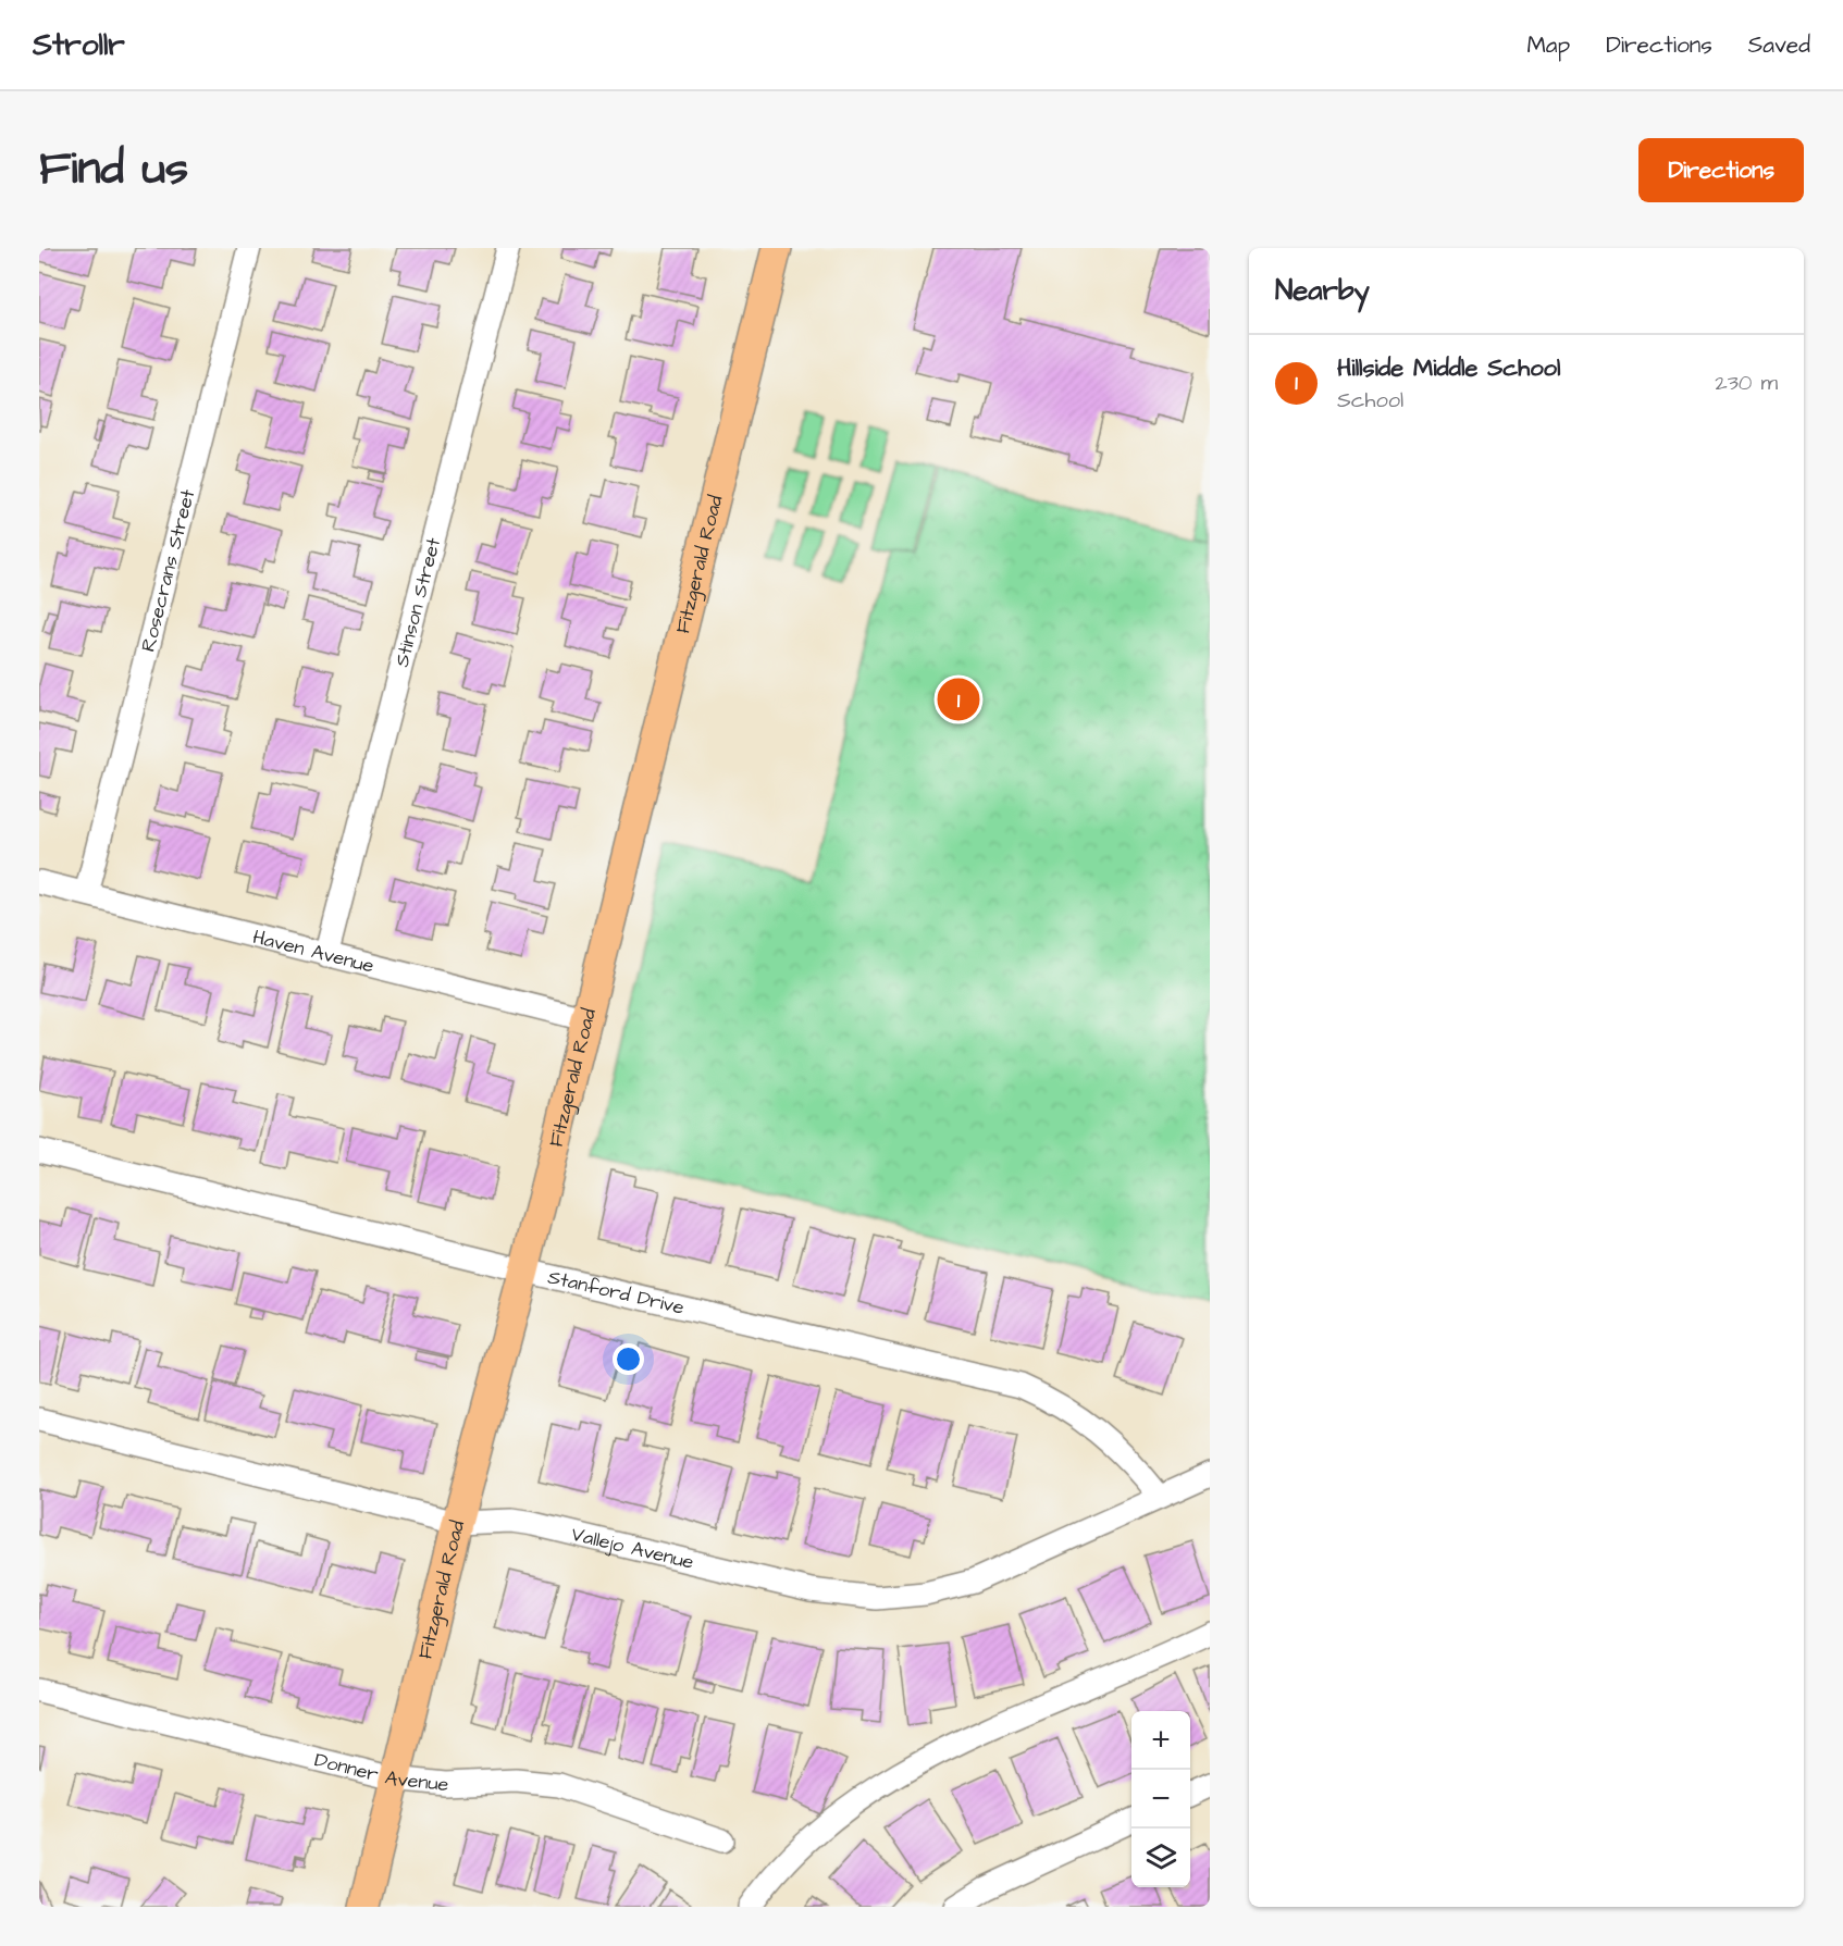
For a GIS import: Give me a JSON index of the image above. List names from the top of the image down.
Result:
{
  "streets": {
    "main road": ["Fitzgerald Road"],
    "street": [
      "Rosecrans Street",
      "Stinson Street",
      "Haven Avenue",
      "Stanford Drive",
      "Vallejo Avenue",
      "Donner Avenue"
    ]
  },
  "crossings": [
    ["Fitzgerald Road", "Haven Avenue"],
    ["Fitzgerald Road", "Stanford Drive"],
    ["Fitzgerald Road", "Vallejo Avenue"],
    ["Fitzgerald Road", "Donner Avenue"],
    ["Rosecrans Street", "Haven Avenue"],
    ["Stinson Street", "Haven Avenue"],
    ["Stanford Drive", "Vallejo Avenue"]
  ],
  "page": {
    "header": "Strollr",
    "nav": ["Map", "Directions", "Saved"],
    "title": "Find us",
    "buttons": "Directions",
    "heading": "Nearby",
    "list": [
      {
        "mark": "1",
        "name": "Hillside Middle School",
        "note": "School",
        "value": "230 m"
      }
    ],
    "pins": "1",
    "map_buttons": ["+", "−"]
  }
}
